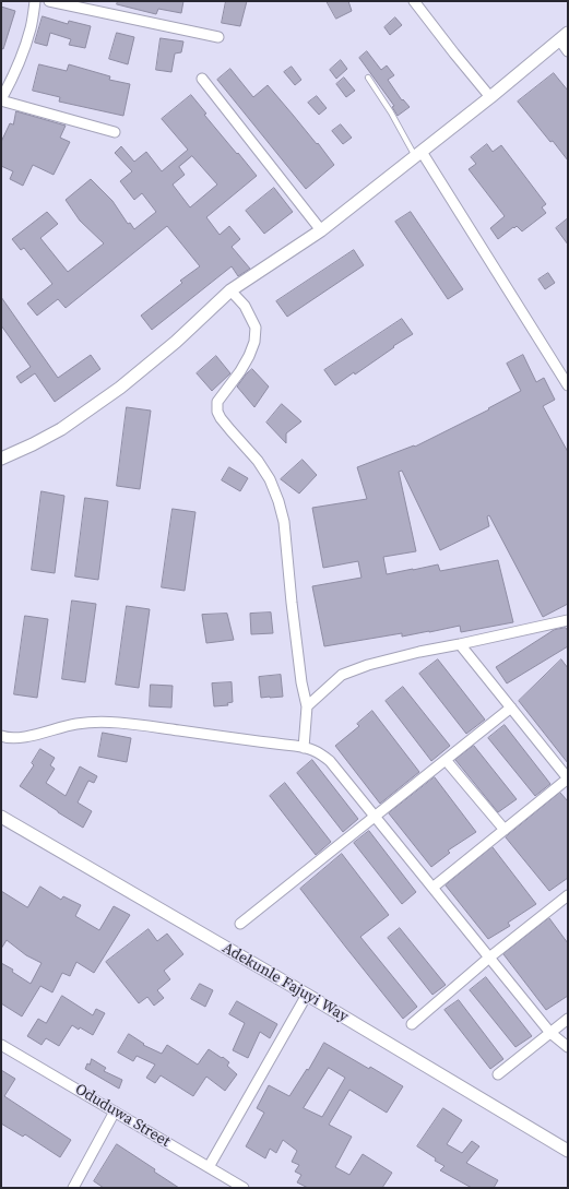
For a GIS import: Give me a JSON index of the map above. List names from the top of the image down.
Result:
{
  "streets": {
    "street": ["Adekunle Fajuyi Way", "Oduduwa Street"]
  }
}
